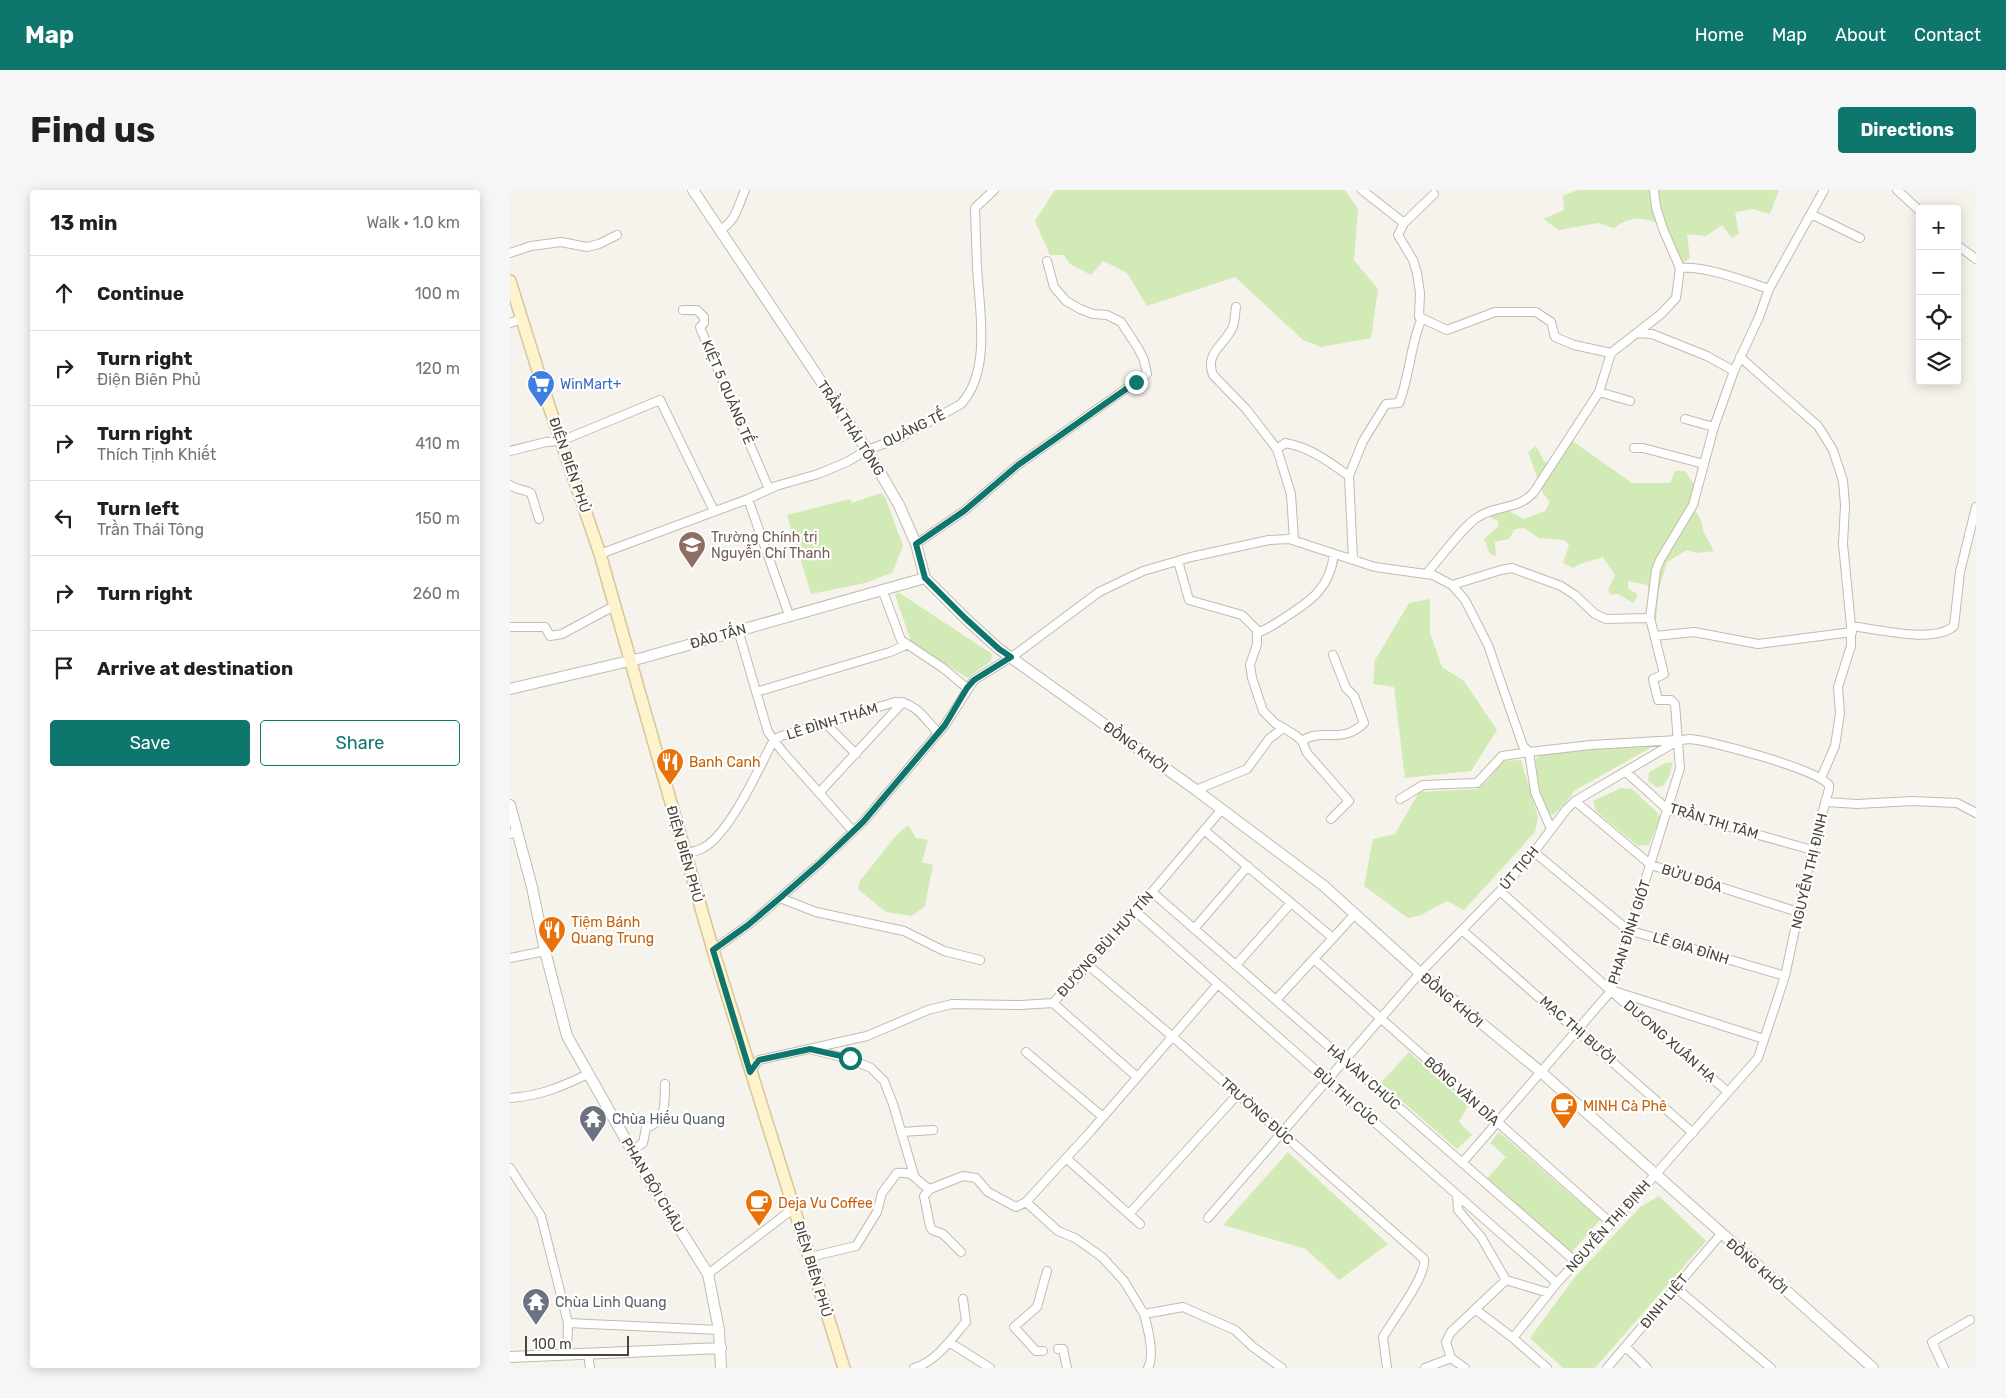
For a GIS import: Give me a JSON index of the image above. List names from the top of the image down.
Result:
{
  "streets": {
    "main road": ["ĐIỆN BIÊN PHỦ"],
    "street": [
      "KIỆT 5 QUẢNG TẾ",
      "TRẦN THÁI TÔNG",
      "QUẢNG TẾ",
      "ĐÀO TẤN",
      "LÊ ĐÌNH THÁM",
      "ĐỒNG KHỞI",
      "TRẦN THỊ TÂM",
      "ÚT TỊCH",
      "NGUYỄN THỊ ĐỊNH",
      "BỬU ĐÓA",
      "PHAN ĐÌNH GIÓT",
      "ĐƯỜNG BÙI HUY TÍN",
      "LÊ GIA ĐỈNH",
      "MẠC THỊ BƯỞI",
      "DƯƠNG XUÂN HẠ",
      "HÀ VĂN CHÚC",
      "BÔNG VĂN DĨA",
      "BÙI THỊ CÚC",
      "TRƯỜNG ĐÚC",
      "PHAN BỘI CHÂU",
      "ĐINH LIỆT"
    ]
  },
  "crossings": [
    ["KIỆT 5 QUẢNG TẾ", "QUẢNG TẾ"],
    ["TRẦN THÁI TÔNG", "QUẢNG TẾ"],
    ["TRẦN THÁI TÔNG", "ĐÀO TẤN"],
    ["QUẢNG TẾ", "ĐIỆN BIÊN PHỦ"],
    ["ĐIỆN BIÊN PHỦ", "ĐÀO TẤN"],
    ["ĐIỆN BIÊN PHỦ", "LÊ ĐÌNH THÁM"],
    ["ĐIỆN BIÊN PHỦ", "ĐƯỜNG BÙI HUY TÍN"],
    ["ĐỒNG KHỞI", "ÚT TỊCH"],
    ["ĐỒNG KHỞI", "NGUYỄN THỊ ĐỊNH"],
    ["ĐỒNG KHỞI", "PHAN ĐÌNH GIÓT"],
    ["ĐỒNG KHỞI", "ĐƯỜNG BÙI HUY TÍN"],
    ["ĐỒNG KHỞI", "ĐINH LIỆT"],
    ["TRẦN THỊ TÂM", "ÚT TỊCH"],
    ["TRẦN THỊ TÂM", "NGUYỄN THỊ ĐỊNH"],
    ["TRẦN THỊ TÂM", "PHAN ĐÌNH GIÓT"],
    ["ÚT TỊCH", "BỬU ĐÓA"],
    ["ÚT TỊCH", "PHAN ĐÌNH GIÓT"],
    ["ÚT TỊCH", "LÊ GIA ĐỈNH"],
    ["ÚT TỊCH", "MẠC THỊ BƯỞI"],
    ["ÚT TỊCH", "DƯƠNG XUÂN HẠ"],
    ["ÚT TỊCH", "HÀ VĂN CHÚC"],
    ["ÚT TỊCH", "BÔNG VĂN DĨA"],
    ["ÚT TỊCH", "BÙI THỊ CÚC"],
    ["ÚT TỊCH", "TRƯỜNG ĐÚC"],
    ["NGUYỄN THỊ ĐỊNH", "BỬU ĐÓA"],
    ["NGUYỄN THỊ ĐỊNH", "LÊ GIA ĐỈNH"],
    ["NGUYỄN THỊ ĐỊNH", "MẠC THỊ BƯỞI"],
    ["NGUYỄN THỊ ĐỊNH", "DƯƠNG XUÂN HẠ"],
    ["NGUYỄN THỊ ĐỊNH", "HÀ VĂN CHÚC"],
    ["NGUYỄN THỊ ĐỊNH", "BÔNG VĂN DĨA"],
    ["NGUYỄN THỊ ĐỊNH", "BÙI THỊ CÚC"],
    ["BỬU ĐÓA", "PHAN ĐÌNH GIÓT"],
    ["PHAN ĐÌNH GIÓT", "LÊ GIA ĐỈNH"],
    ["PHAN ĐÌNH GIÓT", "MẠC THỊ BƯỞI"],
    ["PHAN ĐÌNH GIÓT", "DƯƠNG XUÂN HẠ"],
    ["PHAN ĐÌNH GIÓT", "HÀ VĂN CHÚC"],
    ["PHAN ĐÌNH GIÓT", "BÔNG VĂN DĨA"],
    ["ĐƯỜNG BÙI HUY TÍN", "HÀ VĂN CHÚC"],
    ["ĐƯỜNG BÙI HUY TÍN", "BÙI THỊ CÚC"],
    ["ĐƯỜNG BÙI HUY TÍN", "TRƯỜNG ĐÚC"]
  ],
  "places": {
    "supermarket": ["WinMart+"],
    "school or university": ["Trường Chính trị Nguyễn Chí Thanh"],
    "restaurant": ["Banh Canh", "Tiệm Bánh Quang Trung"],
    "cafe": ["MINH Cà Phê", "Deja Vu Coffee"],
    "temple": ["Chùa Hiếu Quang", "Chùa Linh Quang"]
  },
  "scale_bar": "100 m",
  "page": {
    "header": "Map",
    "nav": [
      "Home",
      "Map",
      "About",
      "Contact"
    ],
    "buttons": [
      "Directions",
      ["Save", "Share"]
    ],
    "title": "Find us",
    "heading": ["13 min", "Walk · 1.0 km"],
    "map_buttons": ["+", "−"],
    "list": [
      ["Continue", "100 m"],
      ["Turn right", "Điện Biên Phủ", "120 m"],
      ["Turn right", "Thích Tịnh Khiết", "410 m"],
      ["Turn left", "Trần Thái Tông", "150 m"],
      ["Turn right", "260 m"],
      "Arrive at destination"
    ],
    "scale": "100 m"
  }
}
